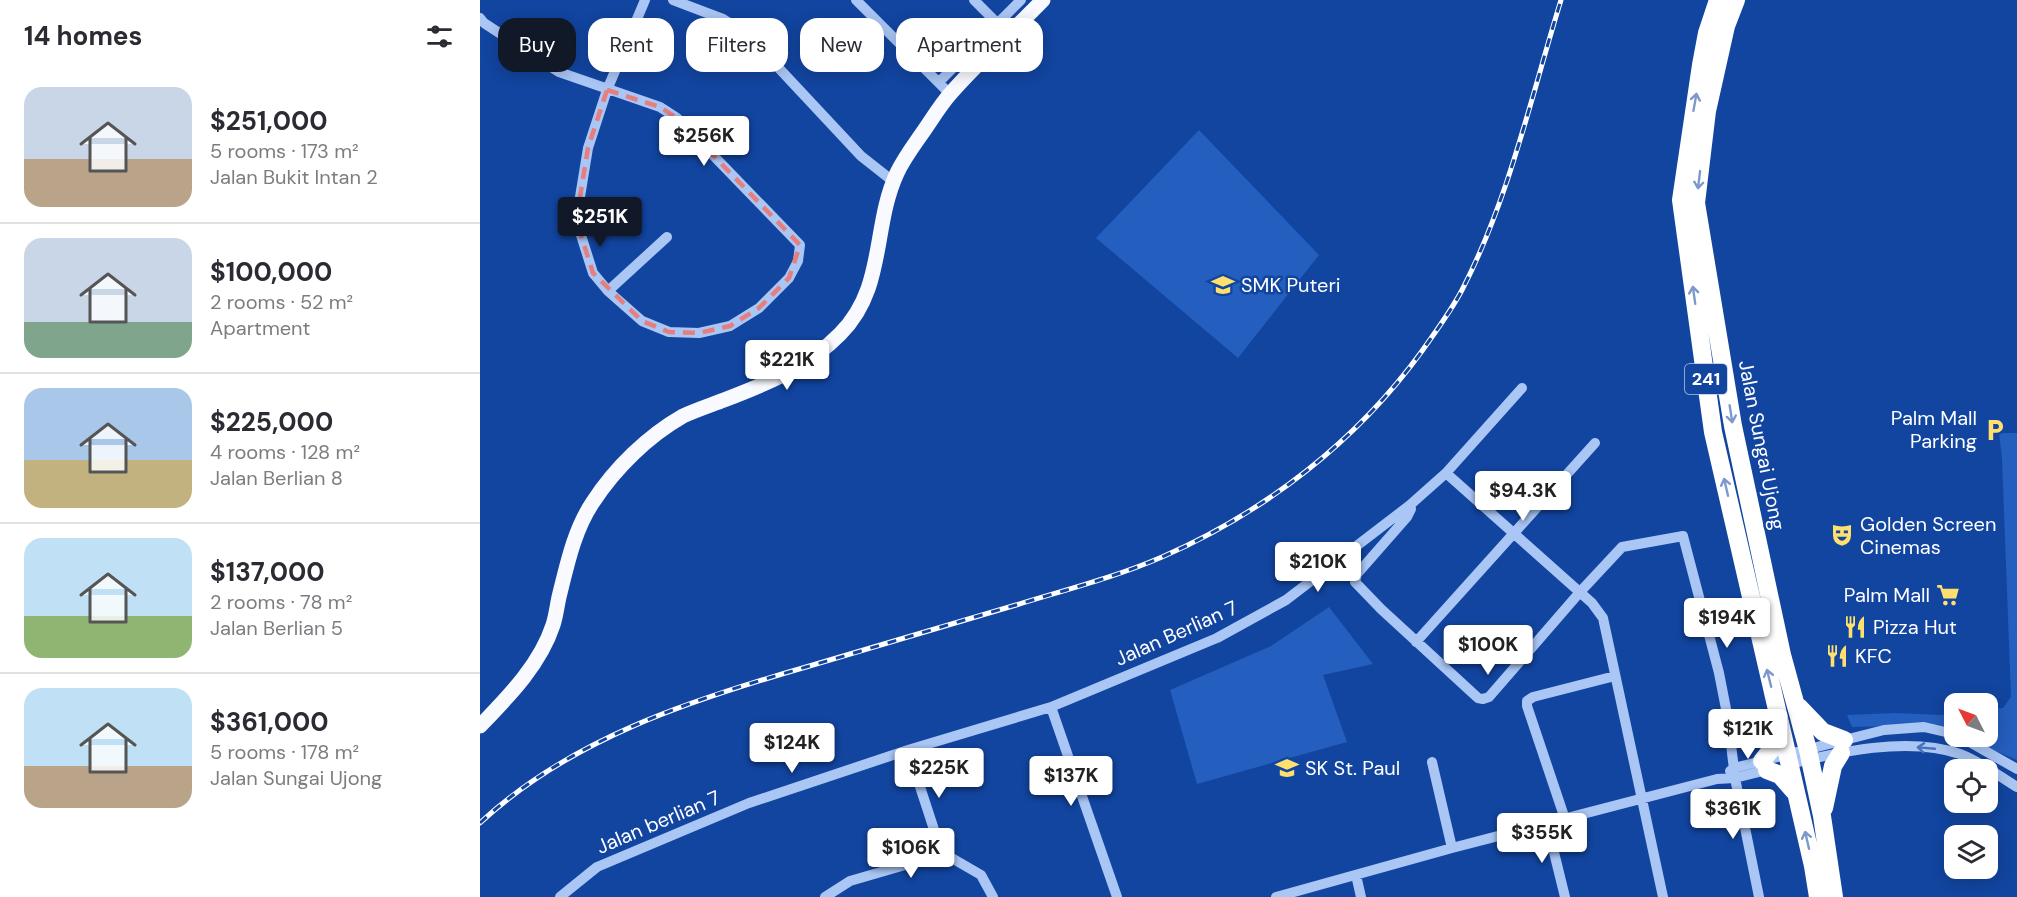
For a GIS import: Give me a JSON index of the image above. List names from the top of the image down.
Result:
{
  "streets": {
    "highway": ["241", "Jalan Sungai Ujong"],
    "street": ["Jalan Berlian 7", "Jalan berlian 7"]
  },
  "crossings": [
    ["Jalan Berlian 7", "Jalan berlian 7"]
  ],
  "places": {
    "school or university": ["SMK Puteri", "SK St. Paul"],
    "parking": ["Palm Mall Parking"],
    "theatre": ["Golden Screen Cinemas"],
    "supermarket": ["Palm Mall"],
    "restaurant": ["Pizza Hut", "KFC"]
  },
  "north": "top left",
  "page": {
    "heading": "14 homes",
    "chip": [
      "Buy",
      "Rent",
      "Filters",
      "New",
      "Apartment"
    ],
    "list": [
      {
        "name": "$251,000",
        "note": "5 rooms · 173 m² · Jalan Bukit Intan 2"
      },
      {
        "name": "$100,000",
        "note": "2 rooms · 52 m² · Apartment"
      },
      {
        "name": "$225,000",
        "note": "4 rooms · 128 m² · Jalan Berlian 8"
      },
      {
        "name": "$137,000",
        "note": "2 rooms · 78 m² · Jalan Berlian 5"
      },
      {
        "name": "$361,000",
        "note": "5 rooms · 178 m² · Jalan Sungai Ujong"
      }
    ],
    "price": [
      "$256K",
      "$251K",
      "$221K",
      "$94.3K",
      "$210K",
      "$194K",
      "$100K",
      "$121K",
      "$124K",
      "$225K",
      "$137K",
      "$361K",
      "$355K",
      "$106K"
    ]
  }
}
